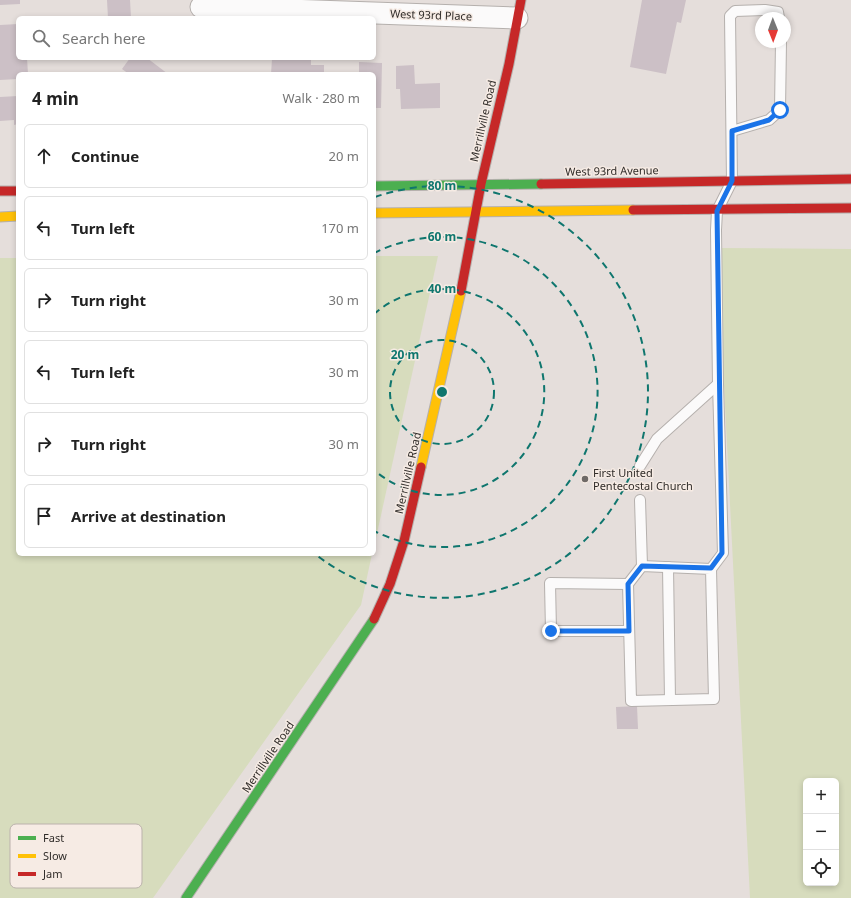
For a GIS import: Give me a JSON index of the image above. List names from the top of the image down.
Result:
{
  "streets": {
    "street": ["West 93rd Place", "Merrillville Road", "West 93rd Avenue"]
  },
  "crossings": [
    ["West 93rd Place", "Merrillville Road"],
    ["Merrillville Road", "West 93rd Avenue"]
  ],
  "places": ["First United Pentecostal Church"],
  "legend": ["Fast", "Slow", "Jam"],
  "north": "bottom",
  "page": {
    "search": "Search here",
    "heading": ["4 min", "Walk · 280 m"],
    "list": [
      ["Continue", "20 m"],
      ["Turn left", "170 m"],
      ["Turn right", "30 m"],
      ["Turn left", "30 m"],
      ["Turn right", "30 m"],
      "Arrive at destination"
    ],
    "map_buttons": ["+", "−"]
  },
  "rings": [
    "80 m",
    "60 m",
    "40 m",
    "20 m"
  ]
}
